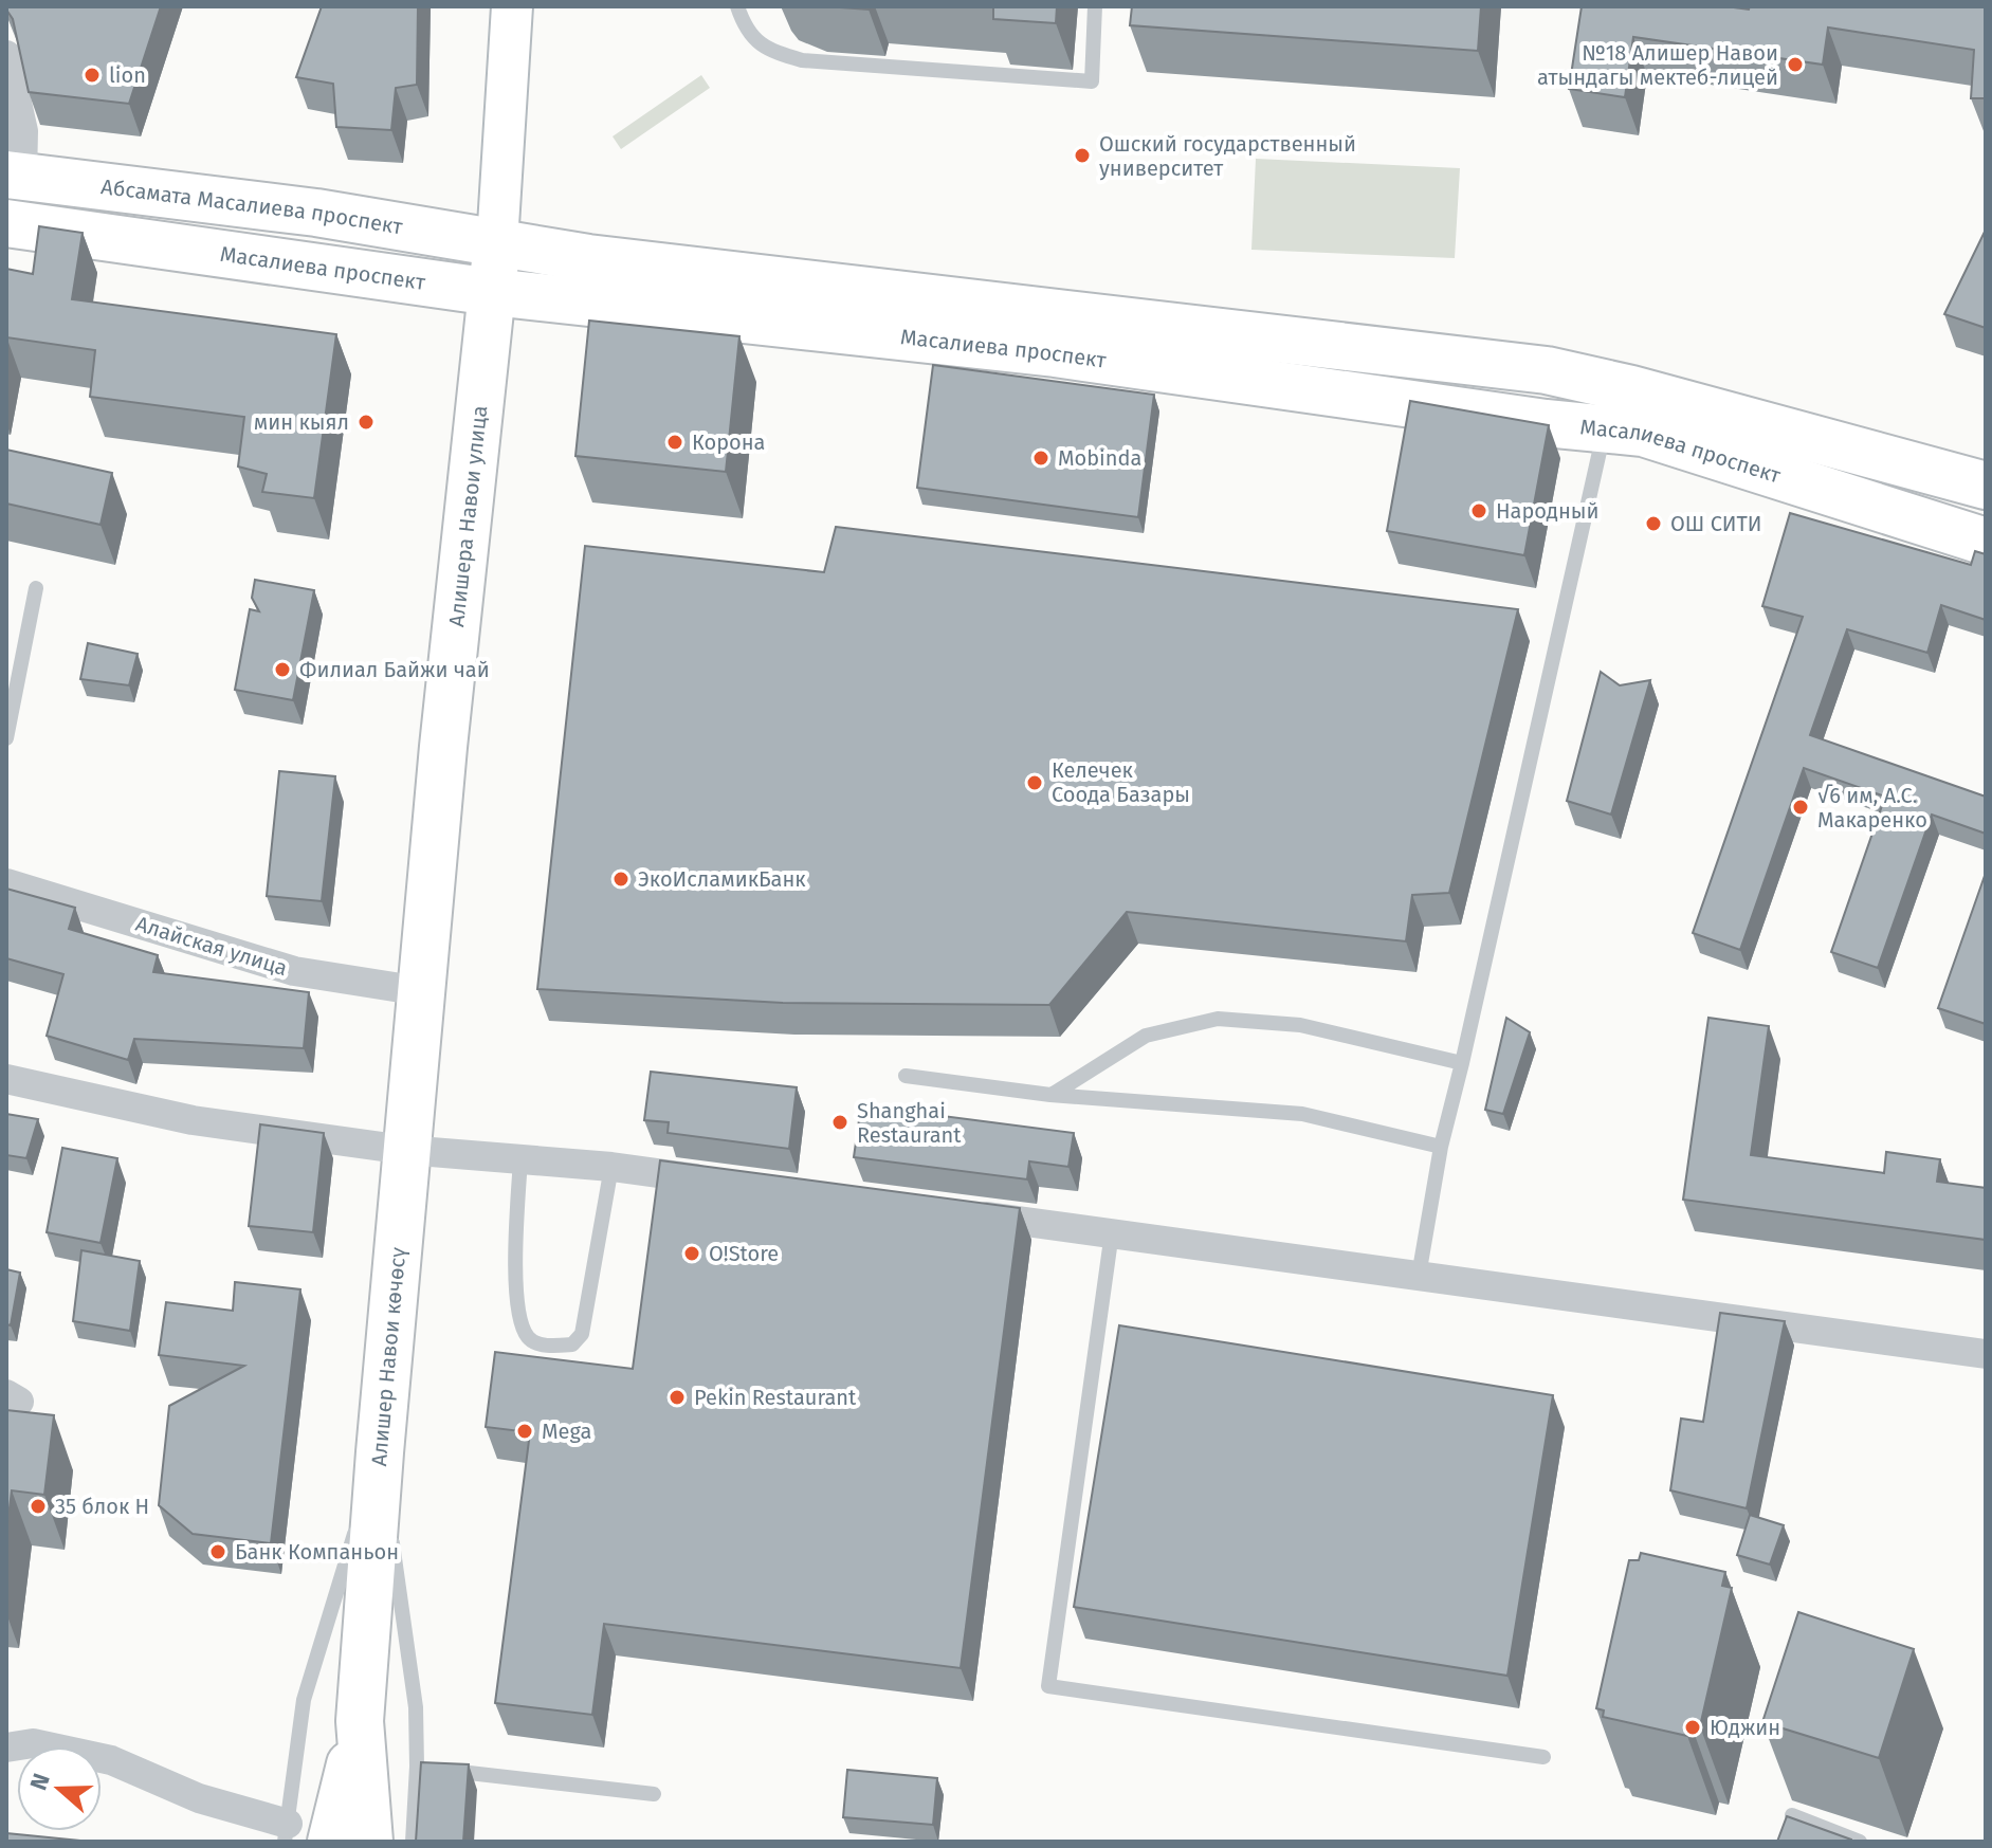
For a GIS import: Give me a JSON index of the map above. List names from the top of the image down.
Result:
{
  "streets": {
    "main road": [
      "Абсамата Масалиева проспект",
      "Масалиева проспект",
      "Алишера Навои улица",
      "Алишер Навои көчөсү"
    ],
    "street": ["Алайская улица"]
  },
  "crossings": [
    ["Абсамата Масалиева проспект", "Масалиева проспект"],
    ["Абсамата Масалиева проспект", "Алишера Навои улица"],
    ["Масалиева проспект", "Алишера Навои улица"],
    ["Алишера Навои улица", "Алайская улица"],
    ["Алишера Навои улица", "Алишер Навои көчөсү"],
    ["Алайская улица", "Алишер Навои көчөсү"]
  ],
  "places": [
    "№18 Алишер Навои атындагы мектеб-лицей",
    "lion",
    "Ошский государственный университет",
    "мин кыял",
    "Корона",
    "Mobinda",
    "Народный",
    "ОШ СИТИ",
    "Филиал Байжи чай",
    "Келечек Соода Базары",
    "√6 им, А.С. Макаренко",
    "ЭкоИсламикБанк",
    "Shanghai Restaurant",
    "O!Store",
    "Pekin Restaurant",
    "Mega",
    "35 блок Н",
    "Банк Компаньон",
    "Юджин"
  ],
  "north": "left"
}
